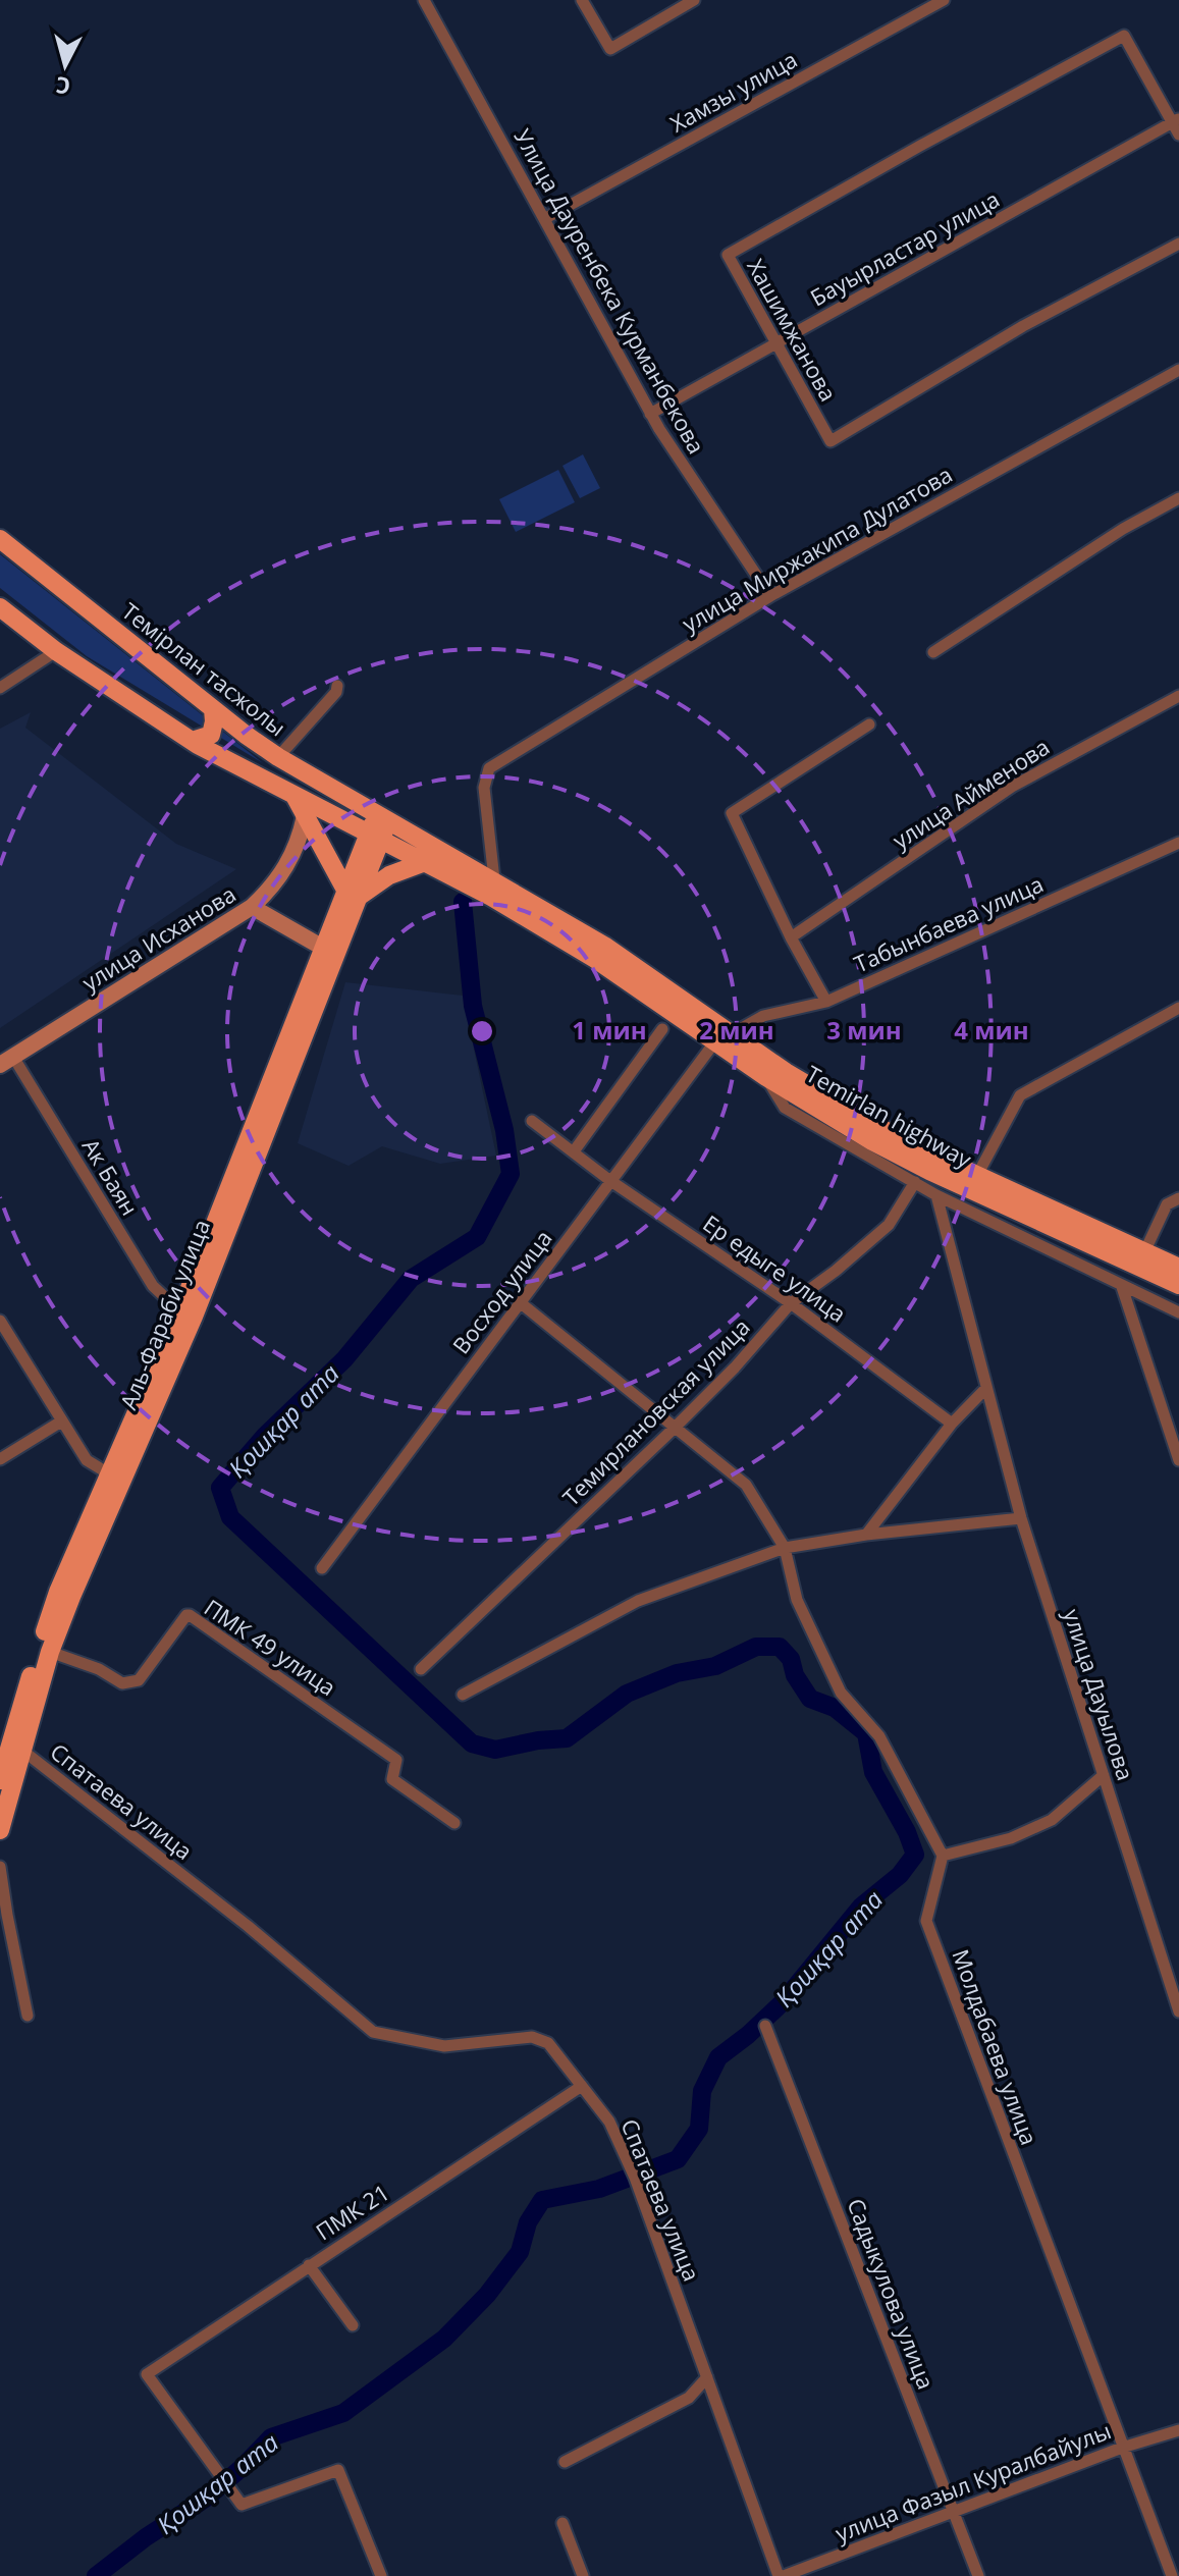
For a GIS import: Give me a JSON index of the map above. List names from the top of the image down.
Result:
{
  "streets": {
    "main road": [
      "Темірлан тасжолы",
      "улица Исханова",
      "Temirlan highway",
      "Аль-Фараби улица"
    ],
    "street": [
      "Хамзы улица",
      "Бауырластар улица",
      "Улица Дауренбека Курманбекова",
      "Хашимжанова",
      "улица Миржакипа Дулатова",
      "улица Айменова",
      "Табынбаева улица",
      "Ак Баян",
      "Ер едыге улица",
      "Восход улица",
      "Темирлановская улица",
      "ПМК 49 улица",
      "улица Дауылова",
      "Спатаева улица",
      "Молдабаева улица",
      "ПМК 21",
      "Садыкулова улица",
      "улица Фазыл Куралбайулы"
    ]
  },
  "crossings": [
    ["Хамзы улица", "Улица Дауренбека Курманбекова"],
    ["Бауырластар улица", "Улица Дауренбека Курманбекова"],
    ["Бауырластар улица", "Хашимжанова"],
    ["Улица Дауренбека Курманбекова", "улица Миржакипа Дулатова"],
    ["улица Миржакипа Дулатова", "Temirlan highway"],
    ["Темірлан тасжолы", "Temirlan highway"],
    ["Темірлан тасжолы", "Аль-Фараби улица"],
    ["Табынбаева улица", "Temirlan highway"],
    ["Табынбаева улица", "Восход улица"],
    ["улица Исханова", "Ак Баян"],
    ["Temirlan highway", "Восход улица"],
    ["Temirlan highway", "Аль-Фараби улица"],
    ["Ак Баян", "Аль-Фараби улица"],
    ["Ер едыге улица", "Восход улица"],
    ["Ер едыге улица", "Темирлановская улица"],
    ["Аль-Фараби улица", "ПМК 49 улица"],
    ["Аль-Фараби улица", "Спатаева улица"],
    ["Спатаева улица", "ПМК 21"],
    ["Спатаева улица", "улица Фазыл Куралбайулы"],
    ["Молдабаева улица", "улица Фазыл Куралбайулы"],
    ["Садыкулова улица", "улица Фазыл Куралбайулы"]
  ],
  "water": ["Қошқар ата"],
  "north": "bottom",
  "rings": [
    "1 мин",
    "2 мин",
    "3 мин",
    "4 мин"
  ]
}
